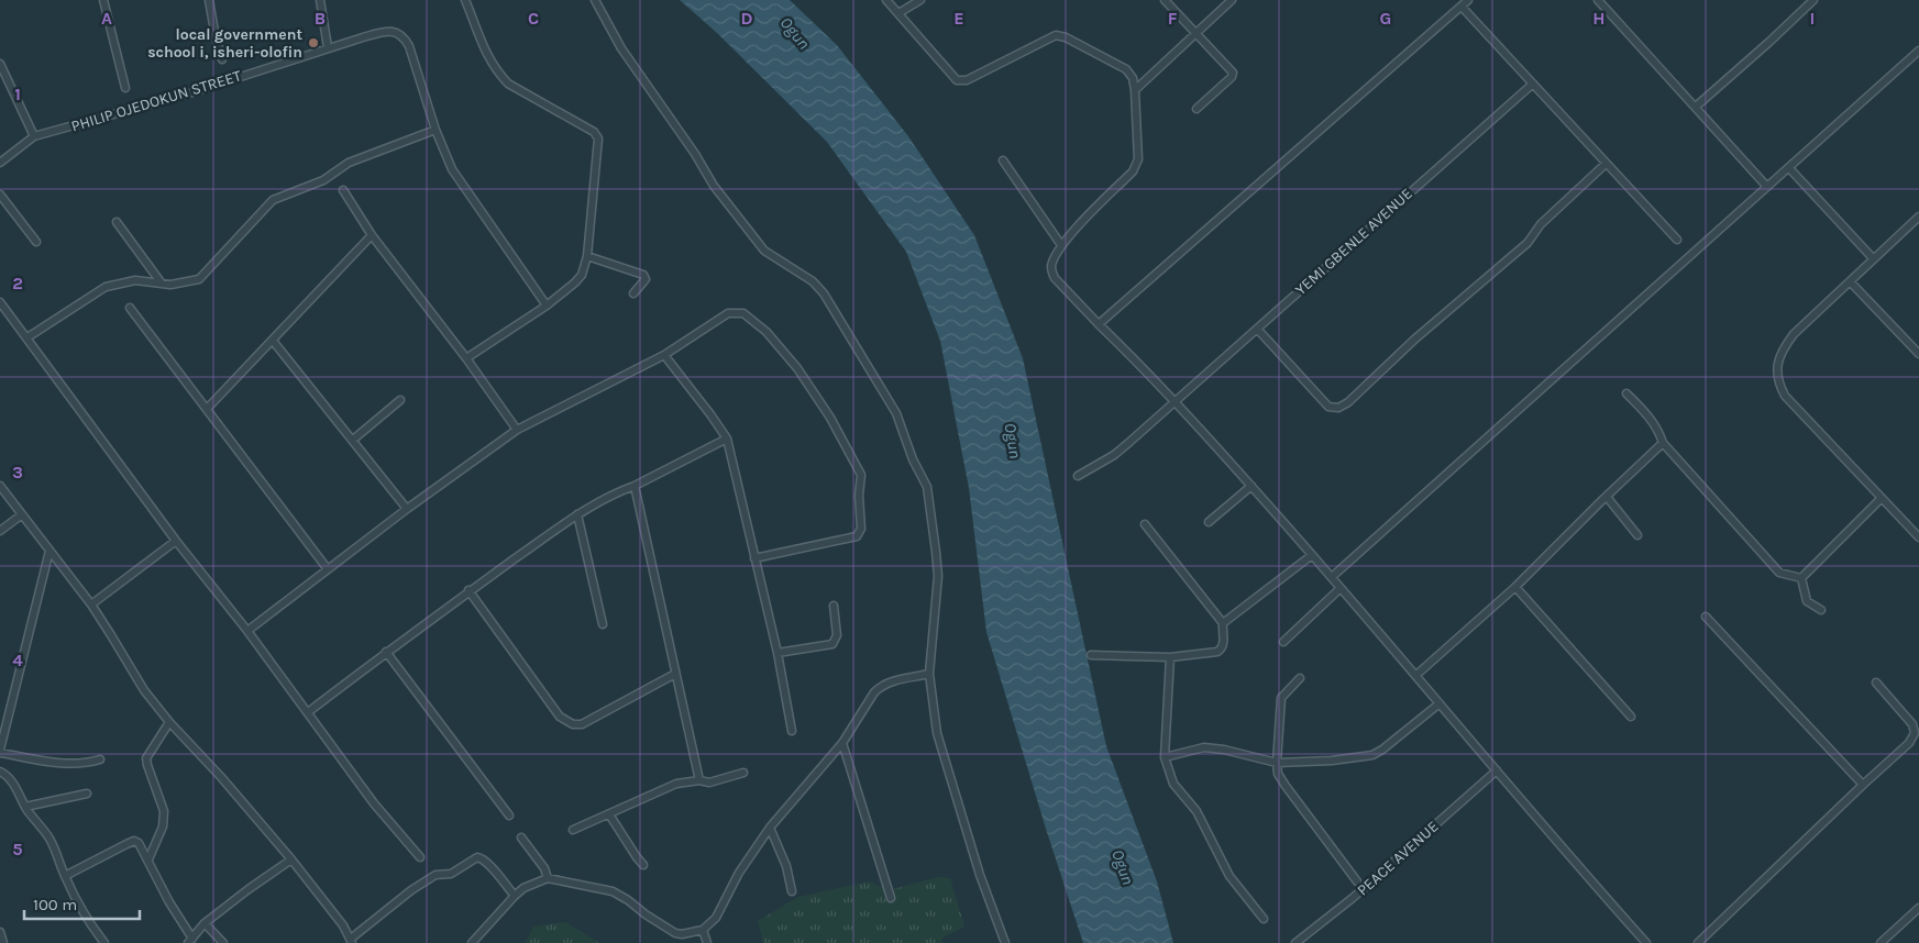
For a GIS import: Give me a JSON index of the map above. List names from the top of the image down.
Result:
{
  "streets": {
    "street": ["PHILIP OJEDOKUN STREET", "YEMI GBENLE AVENUE", "PEACE AVENUE"]
  },
  "water": ["Ogun"],
  "places": ["local government school i, isheri-olofin"],
  "scale_bar": "100 m",
  "grid": {
    "columns": [
      "A",
      "B",
      "C",
      "D",
      "E",
      "F",
      "G",
      "H",
      "I"
    ],
    "rows": [
      "1",
      "2",
      "3",
      "4",
      "5"
    ]
  }
}
